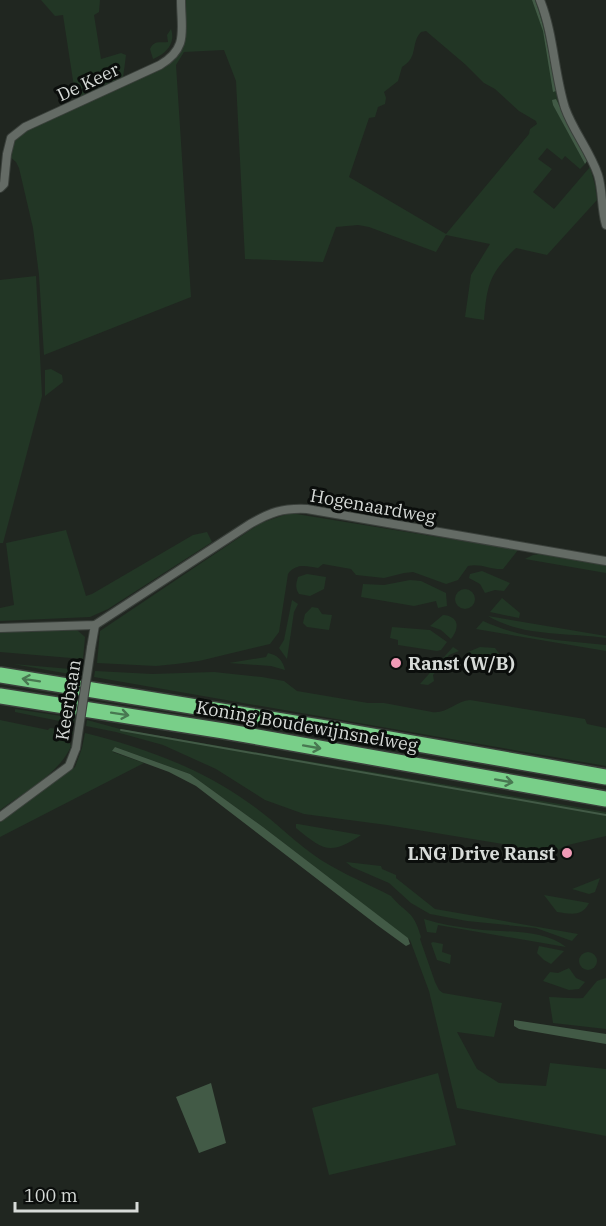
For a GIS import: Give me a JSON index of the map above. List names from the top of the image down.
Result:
{
  "streets": {
    "highway": ["Koning Boudewijnsnelweg"],
    "street": ["De Keer", "Hogenaardweg", "Keerbaan"]
  },
  "crossings": [
    ["Hogenaardweg", "Keerbaan"]
  ],
  "places": ["Ranst (W/B)", "LNG Drive Ranst"],
  "scale_bar": "100 m"
}
